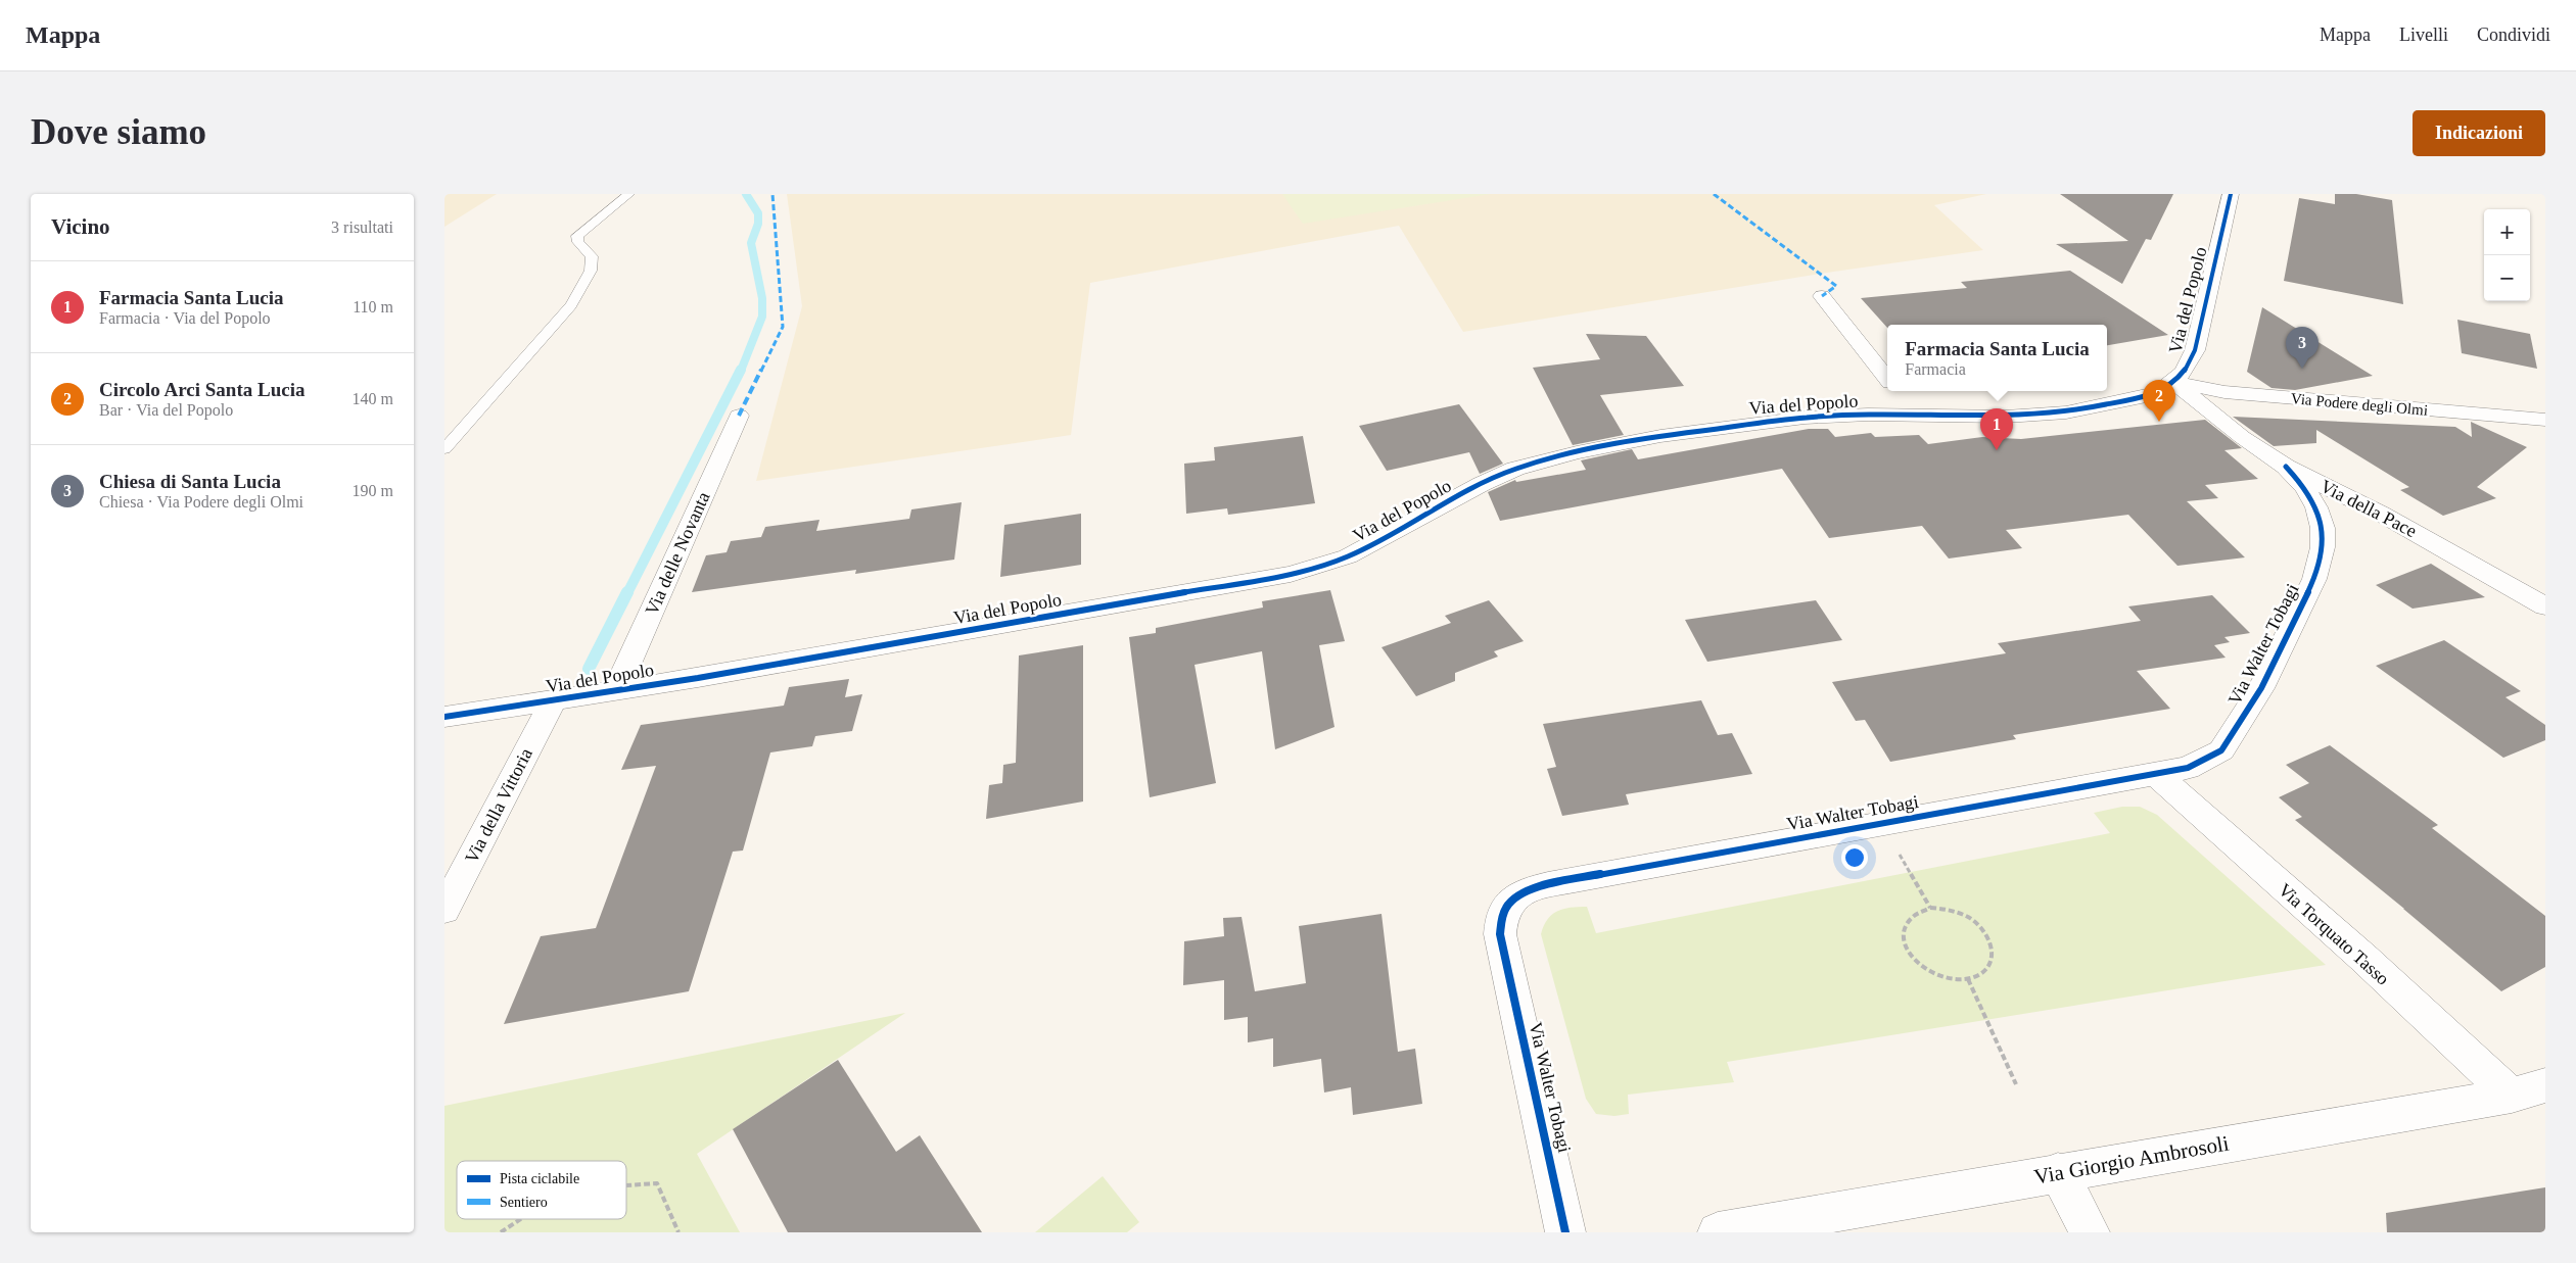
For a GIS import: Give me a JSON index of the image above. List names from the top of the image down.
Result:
{
  "streets": {
    "street": [
      "Via del Popolo",
      "Via Podere degli Olmi",
      "Via della Pace",
      "Via delle Novanta",
      "Via Walter Tobagi",
      "Via della Vittoria",
      "Via Torquato Tasso",
      "Via Giorgio Ambrosoli"
    ]
  },
  "crossings": [
    ["Via del Popolo", "Via Podere degli Olmi"],
    ["Via del Popolo", "Via della Pace"],
    ["Via del Popolo", "Via delle Novanta"],
    ["Via del Popolo", "Via della Vittoria"],
    ["Via Podere degli Olmi", "Via della Pace"],
    ["Via della Pace", "Via Walter Tobagi"],
    ["Via Walter Tobagi", "Via Torquato Tasso"],
    ["Via Torquato Tasso", "Via Giorgio Ambrosoli"]
  ],
  "legend": ["Pista ciclabile", "Sentiero"],
  "page": {
    "header": "Mappa",
    "nav": ["Mappa", "Livelli", "Condividi"],
    "buttons": "Indicazioni",
    "title": "Dove siamo",
    "heading": ["Vicino", "3 risultati"],
    "map_buttons": ["+", "−"],
    "list": [
      {
        "mark": "1",
        "name": "Farmacia Santa Lucia",
        "note": "Farmacia · Via del Popolo",
        "value": "110 m"
      },
      {
        "mark": "2",
        "name": "Circolo Arci Santa Lucia",
        "note": "Bar · Via del Popolo",
        "value": "140 m"
      },
      {
        "mark": "3",
        "name": "Chiesa di Santa Lucia",
        "note": "Chiesa · Via Podere degli Olmi",
        "value": "190 m"
      }
    ],
    "popup": ["Farmacia Santa Lucia", "Farmacia"],
    "pins": ["3", "2", "1"]
  }
}
